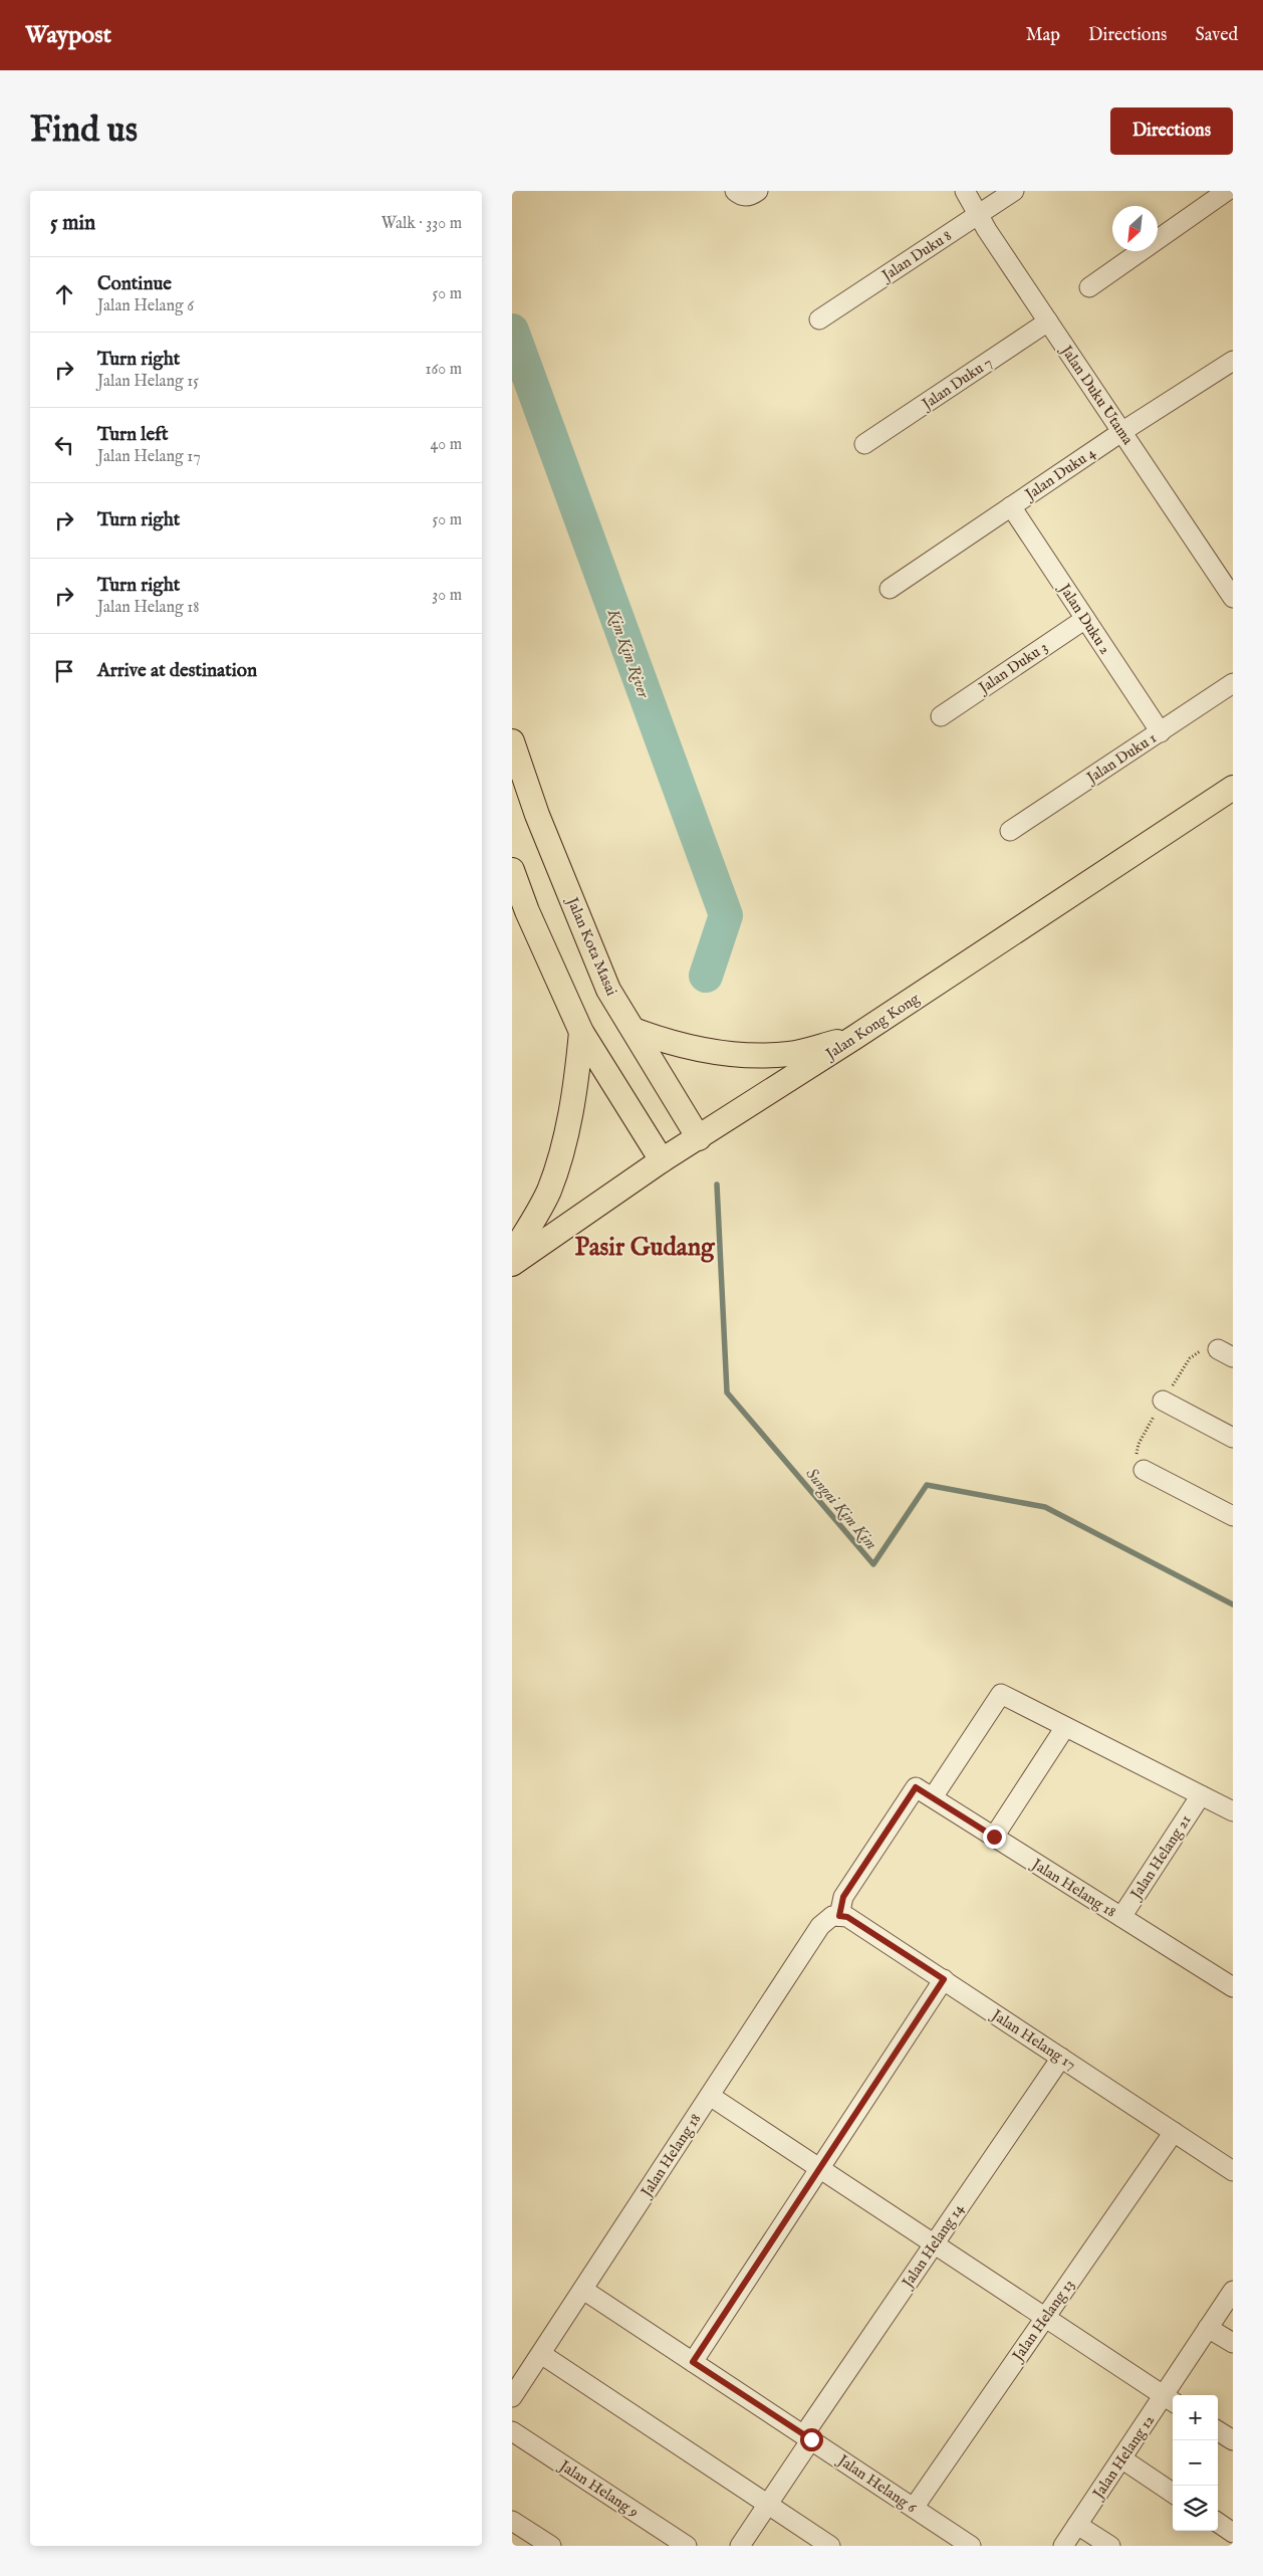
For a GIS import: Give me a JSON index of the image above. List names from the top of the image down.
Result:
{
  "streets": {
    "main road": ["Jalan Kota Masai", "Jalan Kong Kong"],
    "street": [
      "Jalan Duku 8",
      "Jalan Duku 7",
      "Jalan Duku Utama",
      "Jalan Duku 4",
      "Jalan Duku 2",
      "Jalan Duku 3",
      "Jalan Duku 1",
      "Jalan Helang 21",
      "Jalan Helang 18",
      "Jalan Helang 17",
      "Jalan Helang 14",
      "Jalan Helang 13",
      "Jalan Helang 12",
      "Jalan Helang 6",
      "Jalan Helang 9"
    ]
  },
  "crossings": [
    ["Jalan Duku 8", "Jalan Duku Utama"],
    ["Jalan Duku 7", "Jalan Duku Utama"],
    ["Jalan Duku Utama", "Jalan Duku 4"],
    ["Jalan Duku 4", "Jalan Duku 2"],
    ["Jalan Duku 2", "Jalan Duku 3"],
    ["Jalan Duku 2", "Jalan Duku 1"],
    ["Jalan Kota Masai", "Jalan Kong Kong"],
    ["Jalan Helang 21", "Jalan Helang 18"],
    ["Jalan Helang 18", "Jalan Helang 17"],
    ["Jalan Helang 18", "Jalan Helang 6"],
    ["Jalan Helang 17", "Jalan Helang 14"],
    ["Jalan Helang 17", "Jalan Helang 13"],
    ["Jalan Helang 14", "Jalan Helang 6"],
    ["Jalan Helang 13", "Jalan Helang 6"]
  ],
  "districts": ["Pasir Gudang"],
  "water": ["Kim Kim River", "Sungai Kim Kim"],
  "north": "bottom left",
  "page": {
    "header": "Waypost",
    "nav": ["Map", "Directions", "Saved"],
    "buttons": "Directions",
    "title": "Find us",
    "heading": ["5 min", "Walk · 330 m"],
    "list": [
      ["Continue", "Jalan Helang 6", "50 m"],
      ["Turn right", "Jalan Helang 15", "160 m"],
      ["Turn left", "Jalan Helang 17", "40 m"],
      ["Turn right", "50 m"],
      ["Turn right", "Jalan Helang 18", "30 m"],
      "Arrive at destination"
    ],
    "map_buttons": ["+", "−"]
  }
}
